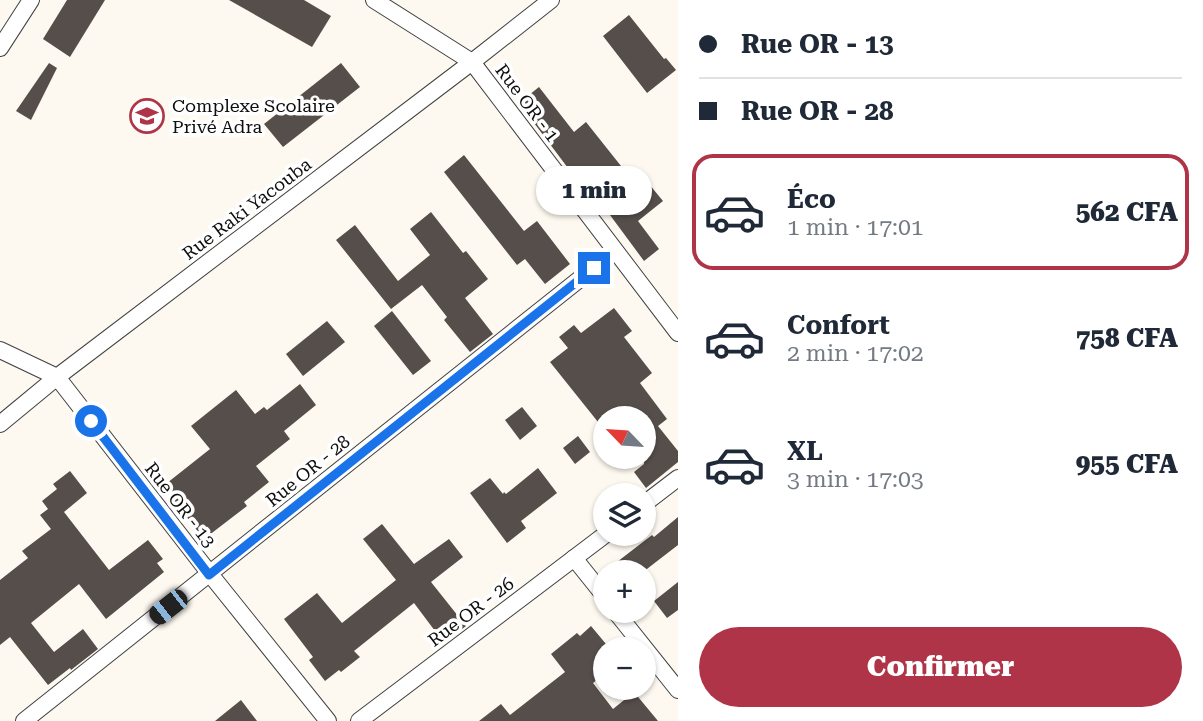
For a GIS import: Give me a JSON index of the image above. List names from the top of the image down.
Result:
{
  "streets": {
    "street": [
      "Rue OR - 1",
      "Rue Raki Yacouba",
      "Rue OR - 28",
      "Rue OR - 13",
      "Rue OR - 26"
    ]
  },
  "crossings": [
    ["Rue OR - 1", "Rue Raki Yacouba"],
    ["Rue OR - 1", "Rue OR - 28"],
    ["Rue Raki Yacouba", "Rue OR - 13"],
    ["Rue OR - 28", "Rue OR - 13"]
  ],
  "places": {
    "school or university": ["Complexe Scolaire Privé Adra"]
  },
  "north": "top left",
  "page": {
    "banner": ["Rue OR - 13", "Rue OR - 28"],
    "list": [
      {
        "name": "Éco",
        "note": "1 min · 17:01",
        "value": "562 CFA"
      },
      {
        "name": "Confort",
        "note": "2 min · 17:02",
        "value": "758 CFA"
      },
      {
        "name": "XL",
        "note": "3 min · 17:03",
        "value": "955 CFA"
      }
    ],
    "bubble": "1 min",
    "map_buttons": ["+", "−"],
    "buttons": "Confirmer"
  }
}
